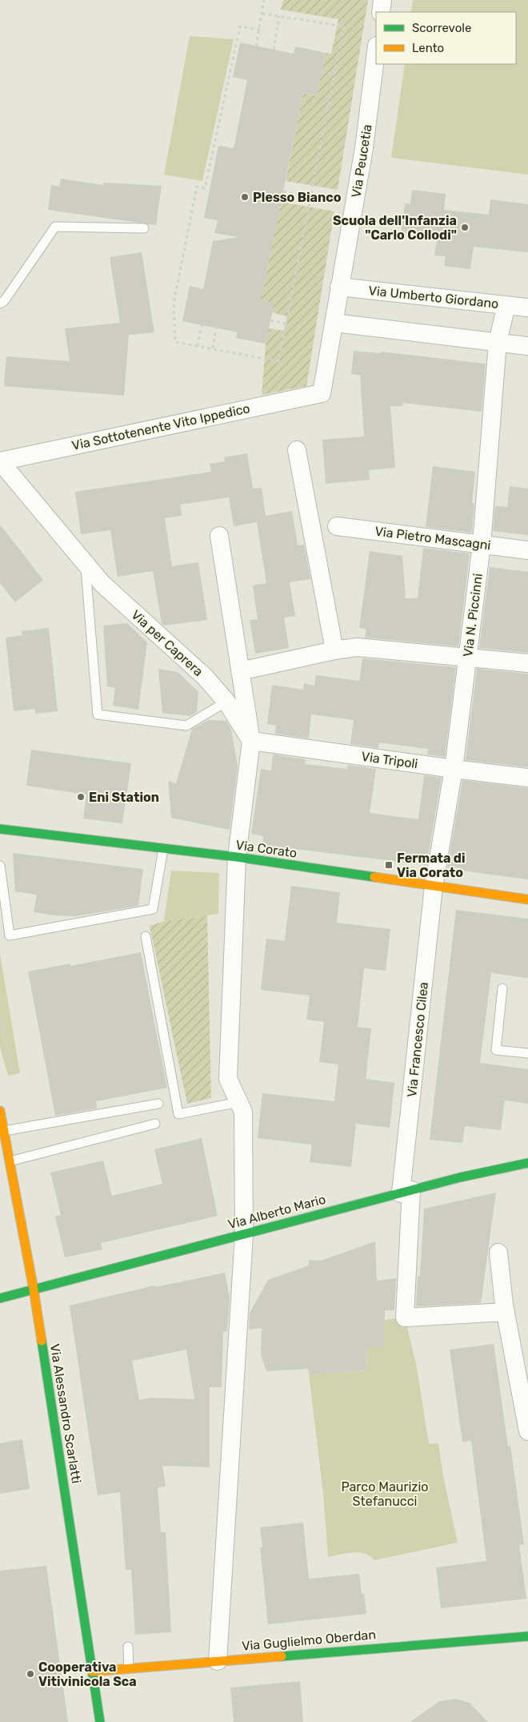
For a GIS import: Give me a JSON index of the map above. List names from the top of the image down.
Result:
{
  "streets": {
    "main road": [
      "Via Corato",
      "Via Alberto Mario",
      "Via Alessandro Scarlatti",
      "Via Guglielmo Oberdan"
    ],
    "street": [
      "Via Peucetia",
      "Via Umberto Giordano",
      "Via Sottotenente Vito Ippedico",
      "Via Pietro Mascagni",
      "Via N. Piccinni",
      "Via per Caprera",
      "Via Tripoli",
      "Via Francesco Cilea"
    ]
  },
  "crossings": [
    ["Via Peucetia", "Via Umberto Giordano"],
    ["Via Peucetia", "Via Sottotenente Vito Ippedico"],
    ["Via Umberto Giordano", "Via N. Piccinni"],
    ["Via Sottotenente Vito Ippedico", "Via per Caprera"],
    ["Via Pietro Mascagni", "Via N. Piccinni"],
    ["Via N. Piccinni", "Via Tripoli"],
    ["Via N. Piccinni", "Via Corato"],
    ["Via N. Piccinni", "Via Francesco Cilea"],
    ["Via per Caprera", "Via Tripoli"],
    ["Via Corato", "Via Francesco Cilea"],
    ["Via Francesco Cilea", "Via Alberto Mario"],
    ["Via Alberto Mario", "Via Alessandro Scarlatti"],
    ["Via Alessandro Scarlatti", "Via Guglielmo Oberdan"]
  ],
  "parks": ["Parco Maurizio Stefanucci"],
  "places": {
    "other": [
      "Plesso Bianco",
      "Scuola dell'Infanzia \"Carlo Collodi\"",
      "Eni Station",
      "Cooperativa Vitivinicola Sca"
    ],
    "transit": ["Fermata di Via Corato"]
  },
  "legend": ["Scorrevole", "Lento"]
}
